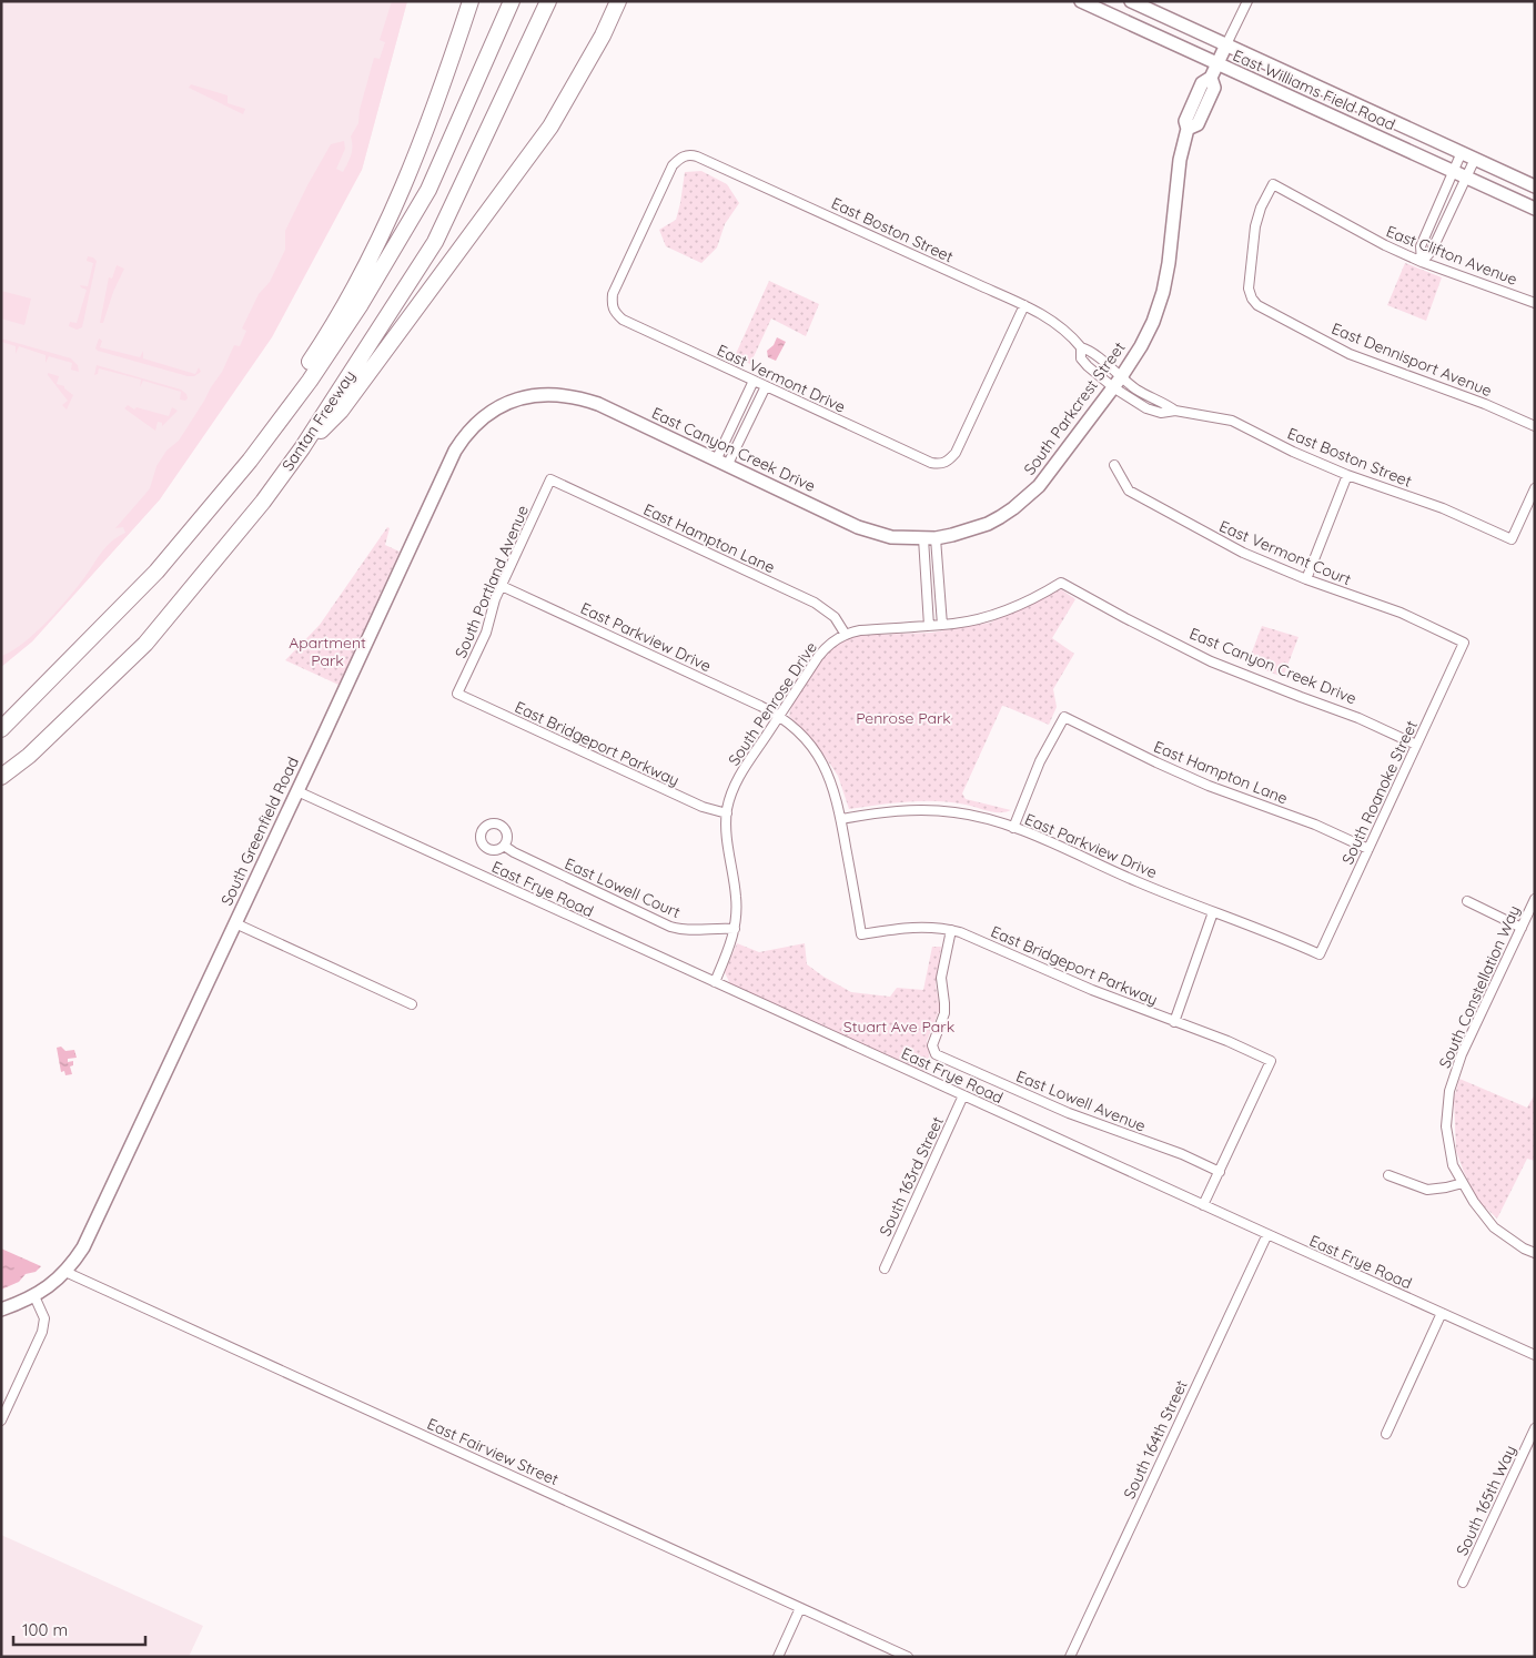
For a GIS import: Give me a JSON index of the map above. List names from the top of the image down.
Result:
{
  "streets": {
    "highway": ["Santan Freeway"],
    "street": [
      "East Williams Field Road",
      "East Boston Street",
      "East Clifton Avenue",
      "East Dennisport Avenue",
      "East Vermont Drive",
      "South Parkcrest Street",
      "East Canyon Creek Drive",
      "East Hampton Lane",
      "East Vermont Court",
      "South Portland Avenue",
      "East Parkview Drive",
      "South Penrose Drive",
      "East Bridgeport Parkway",
      "South Roanoke Street",
      "South Greenfield Road",
      "East Lowell Court",
      "East Frye Road",
      "South Constellation Way",
      "East Lowell Avenue",
      "South 163rd Street",
      "South 164th Street",
      "East Fairview Street",
      "South 165th Way"
    ]
  },
  "crossings": [
    ["East Williams Field Road", "South Parkcrest Street"],
    ["East Boston Street", "East Vermont Drive"],
    ["East Boston Street", "South Parkcrest Street"],
    ["East Clifton Avenue", "East Dennisport Avenue"],
    ["South Parkcrest Street", "East Canyon Creek Drive"],
    ["East Canyon Creek Drive", "South Penrose Drive"],
    ["East Canyon Creek Drive", "South Roanoke Street"],
    ["East Canyon Creek Drive", "South Greenfield Road"],
    ["East Hampton Lane", "South Portland Avenue"],
    ["East Hampton Lane", "East Parkview Drive"],
    ["East Hampton Lane", "South Penrose Drive"],
    ["East Hampton Lane", "South Roanoke Street"],
    ["East Vermont Court", "South Roanoke Street"],
    ["South Portland Avenue", "East Parkview Drive"],
    ["South Portland Avenue", "East Bridgeport Parkway"],
    ["East Parkview Drive", "South Penrose Drive"],
    ["East Parkview Drive", "East Bridgeport Parkway"],
    ["East Parkview Drive", "South Roanoke Street"],
    ["South Penrose Drive", "East Bridgeport Parkway"],
    ["South Penrose Drive", "East Lowell Court"],
    ["South Penrose Drive", "East Frye Road"],
    ["East Bridgeport Parkway", "East Lowell Avenue"],
    ["South Greenfield Road", "East Frye Road"],
    ["South Greenfield Road", "East Fairview Street"],
    ["East Frye Road", "South 163rd Street"],
    ["East Frye Road", "South 164th Street"]
  ],
  "parks": ["Apartment Park", "Penrose Park", "Stuart Ave Park"],
  "scale_bar": "100 m"
}
